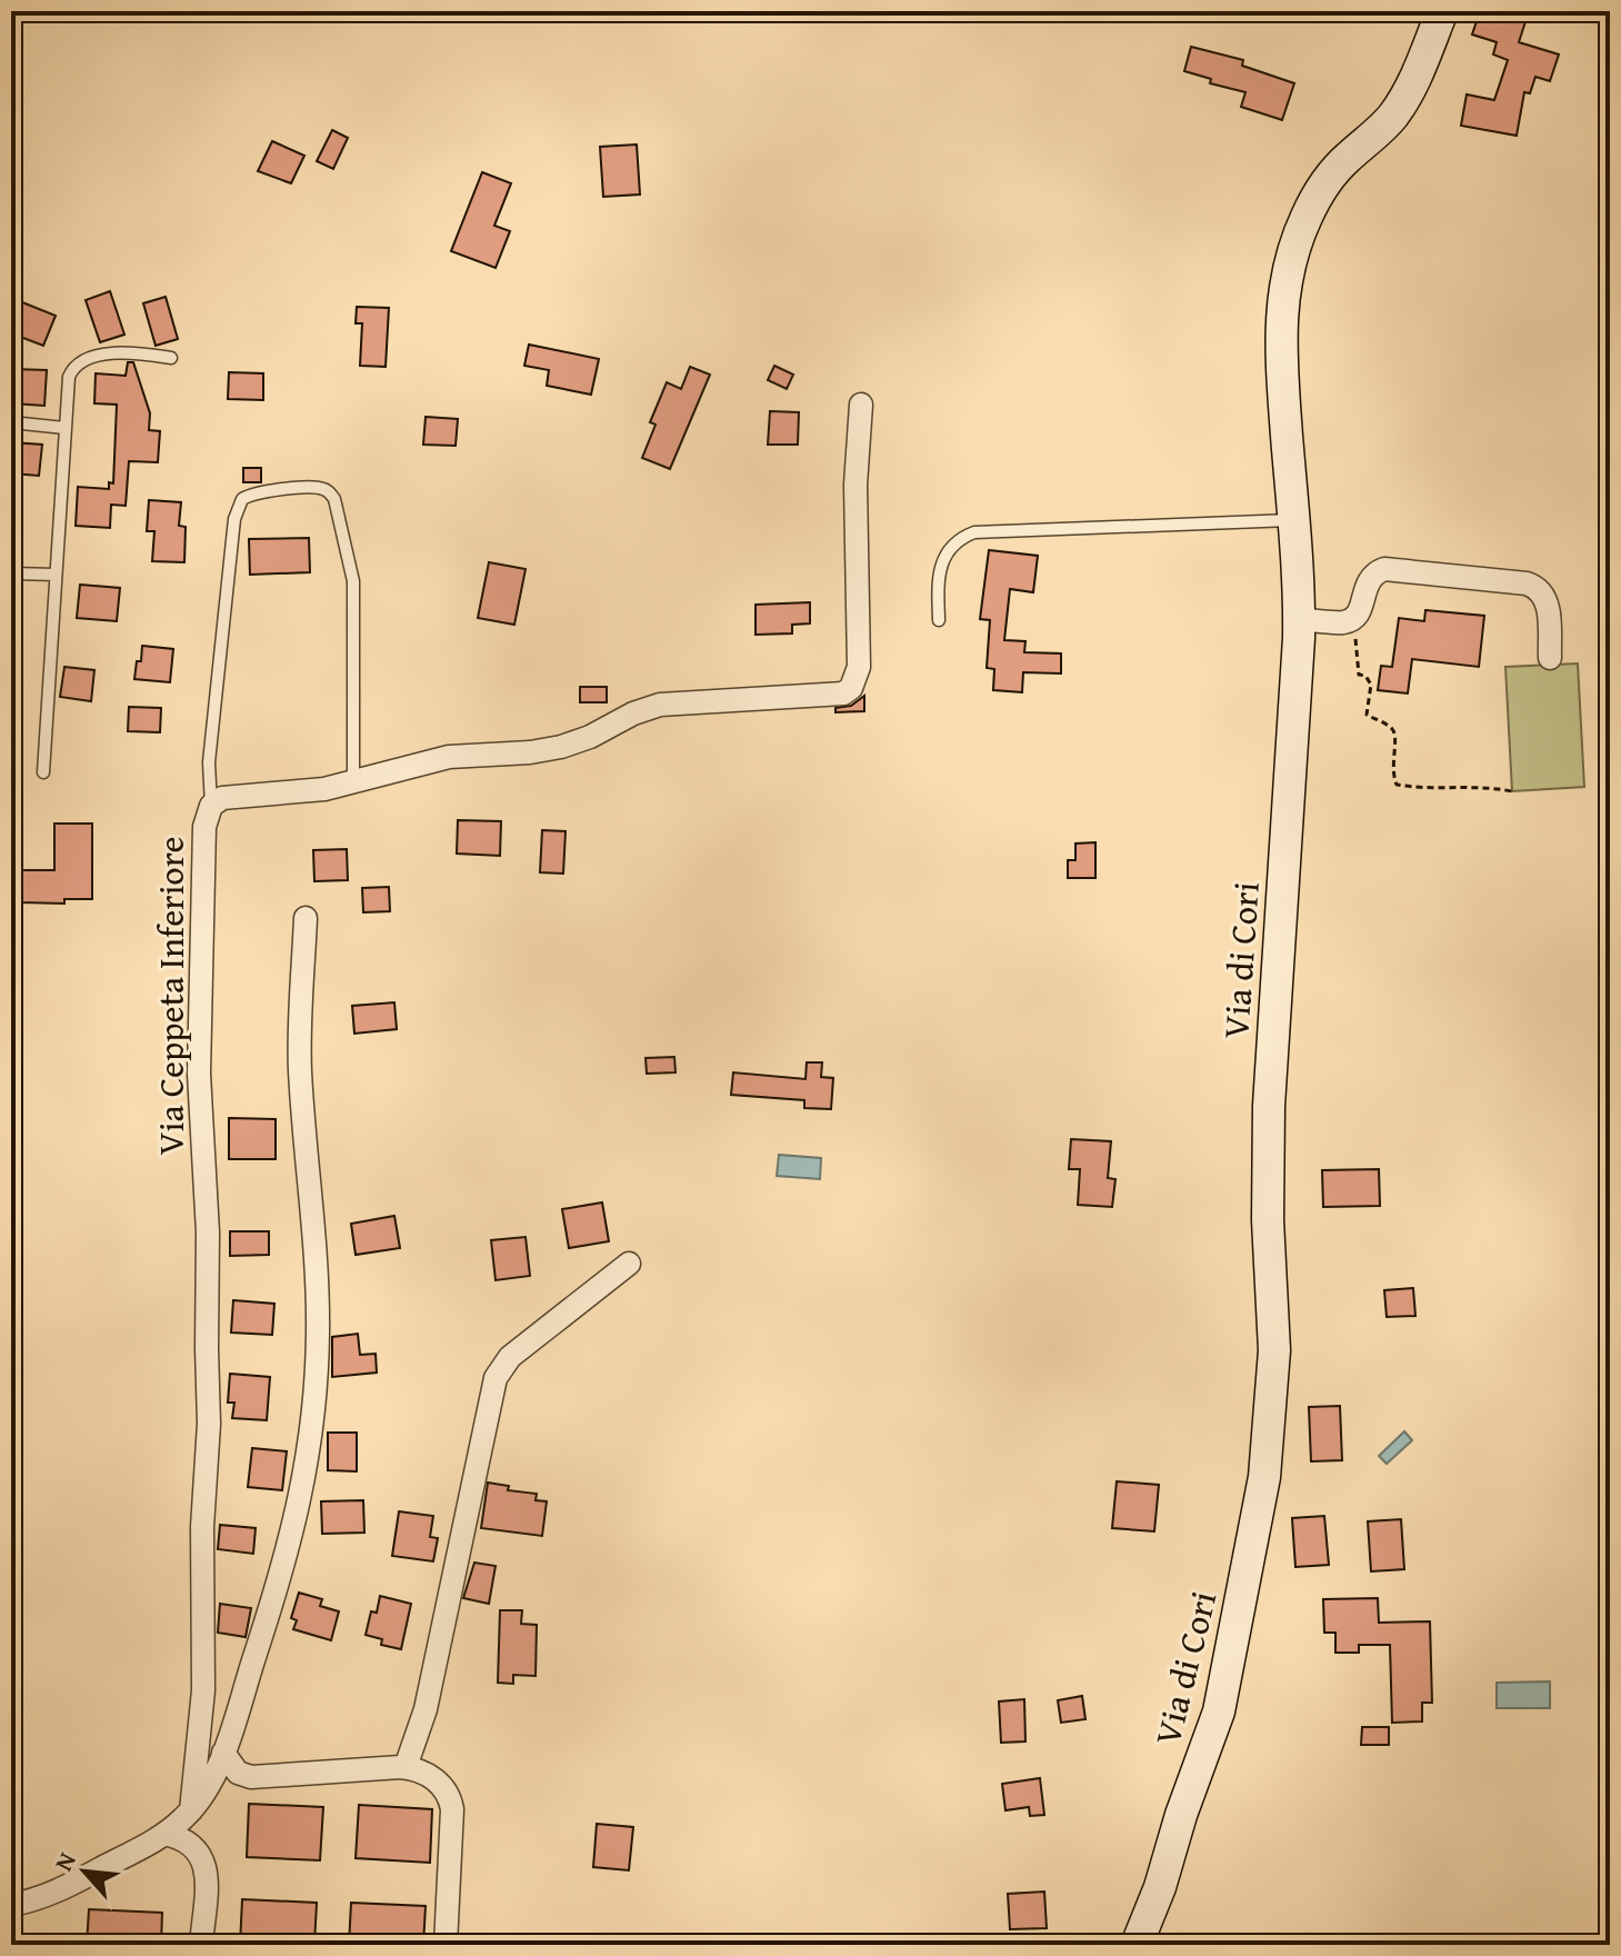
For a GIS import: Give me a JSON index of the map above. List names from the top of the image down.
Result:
{
  "streets": {
    "main road": ["Via di Cori"],
    "street": ["Via Ceppeta Inferiore"]
  },
  "north": "top left"
}
